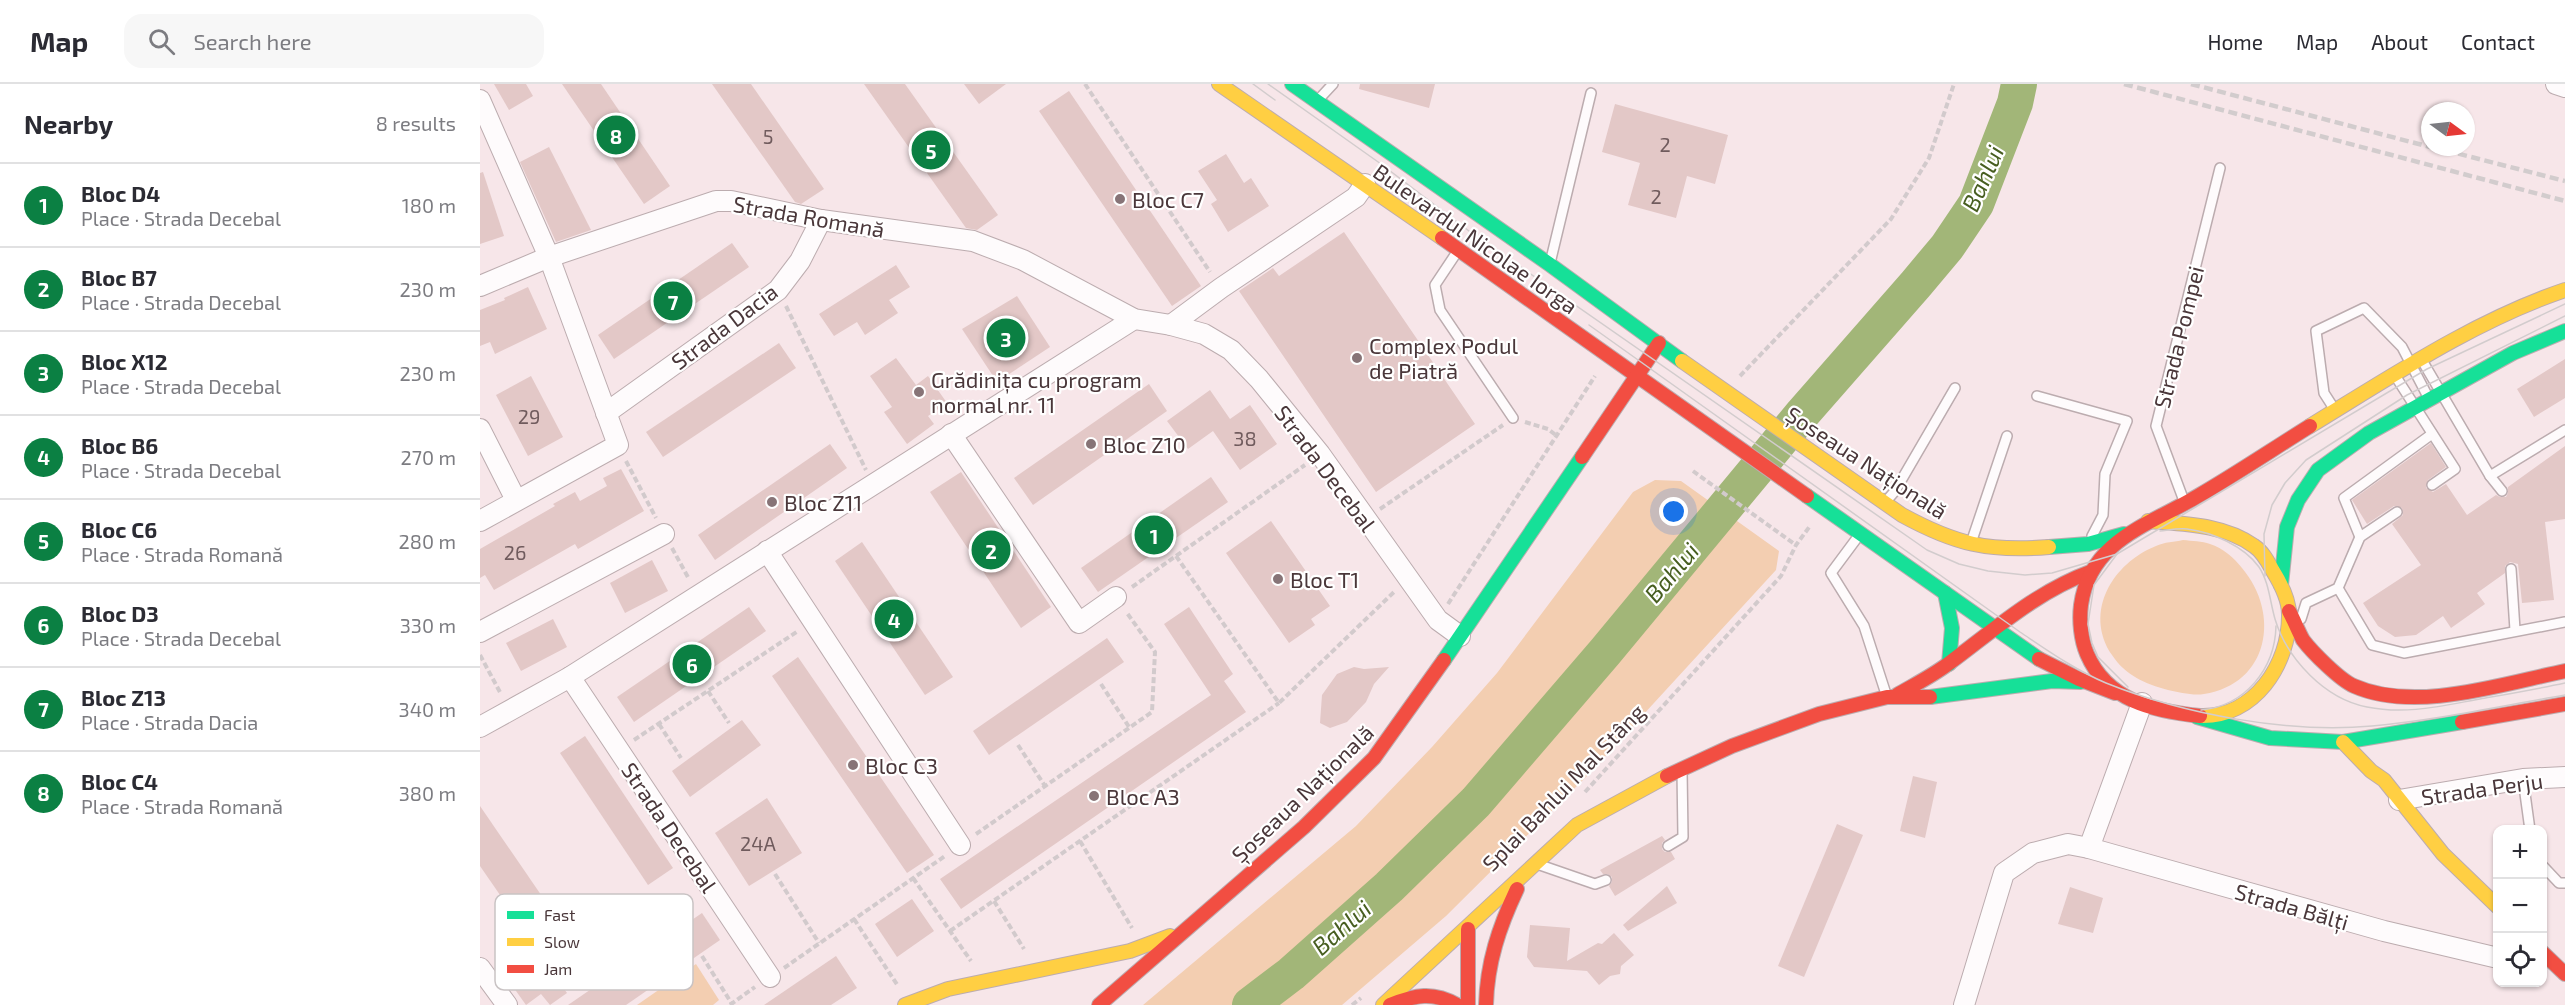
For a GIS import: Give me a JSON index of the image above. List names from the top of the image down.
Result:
{
  "streets": {
    "main road": ["Bulevardul Nicolae Iorga", "Șoseaua Națională"],
    "street": [
      "Strada Romană",
      "Strada Dacia",
      "Strada Decebal",
      "Strada Perju",
      "Strada Bălți"
    ],
    "lane": ["Strada Pompei"],
    "path": ["Splai Bahlui Mal Stâng"]
  },
  "crossings": [
    ["Strada Romană", "Strada Dacia"],
    ["Strada Romană", "Strada Decebal"],
    ["Bulevardul Nicolae Iorga", "Șoseaua Națională"],
    ["Șoseaua Națională", "Strada Decebal"]
  ],
  "water": ["Bahlui"],
  "places": [
    "Bloc C7",
    "Complex Podul de Piatră",
    "Grădinița cu program normal nr. 11",
    "Bloc Z10",
    "Bloc Z11",
    "Bloc T1",
    "Bloc C3",
    "Bloc A3"
  ],
  "house_numbers": [
    "5",
    "2",
    "2",
    "29",
    "38",
    "26",
    "24A"
  ],
  "legend": ["Fast", "Slow", "Jam"],
  "north": "right",
  "page": {
    "header": "Map",
    "search": "Search here",
    "nav": [
      "Home",
      "Map",
      "About",
      "Contact"
    ],
    "heading": ["Nearby", "8 results"],
    "pins": [
      "8",
      "5",
      "7",
      "3",
      "1",
      "2",
      "4",
      "6"
    ],
    "list": [
      {
        "mark": "1",
        "name": "Bloc D4",
        "note": "Place · Strada Decebal",
        "value": "180 m"
      },
      {
        "mark": "2",
        "name": "Bloc B7",
        "note": "Place · Strada Decebal",
        "value": "230 m"
      },
      {
        "mark": "3",
        "name": "Bloc X12",
        "note": "Place · Strada Decebal",
        "value": "230 m"
      },
      {
        "mark": "4",
        "name": "Bloc B6",
        "note": "Place · Strada Decebal",
        "value": "270 m"
      },
      {
        "mark": "5",
        "name": "Bloc C6",
        "note": "Place · Strada Romană",
        "value": "280 m"
      },
      {
        "mark": "6",
        "name": "Bloc D3",
        "note": "Place · Strada Decebal",
        "value": "330 m"
      },
      {
        "mark": "7",
        "name": "Bloc Z13",
        "note": "Place · Strada Dacia",
        "value": "340 m"
      },
      {
        "mark": "8",
        "name": "Bloc C4",
        "note": "Place · Strada Romană",
        "value": "380 m"
      }
    ],
    "map_buttons": ["+", "−"]
  }
}
